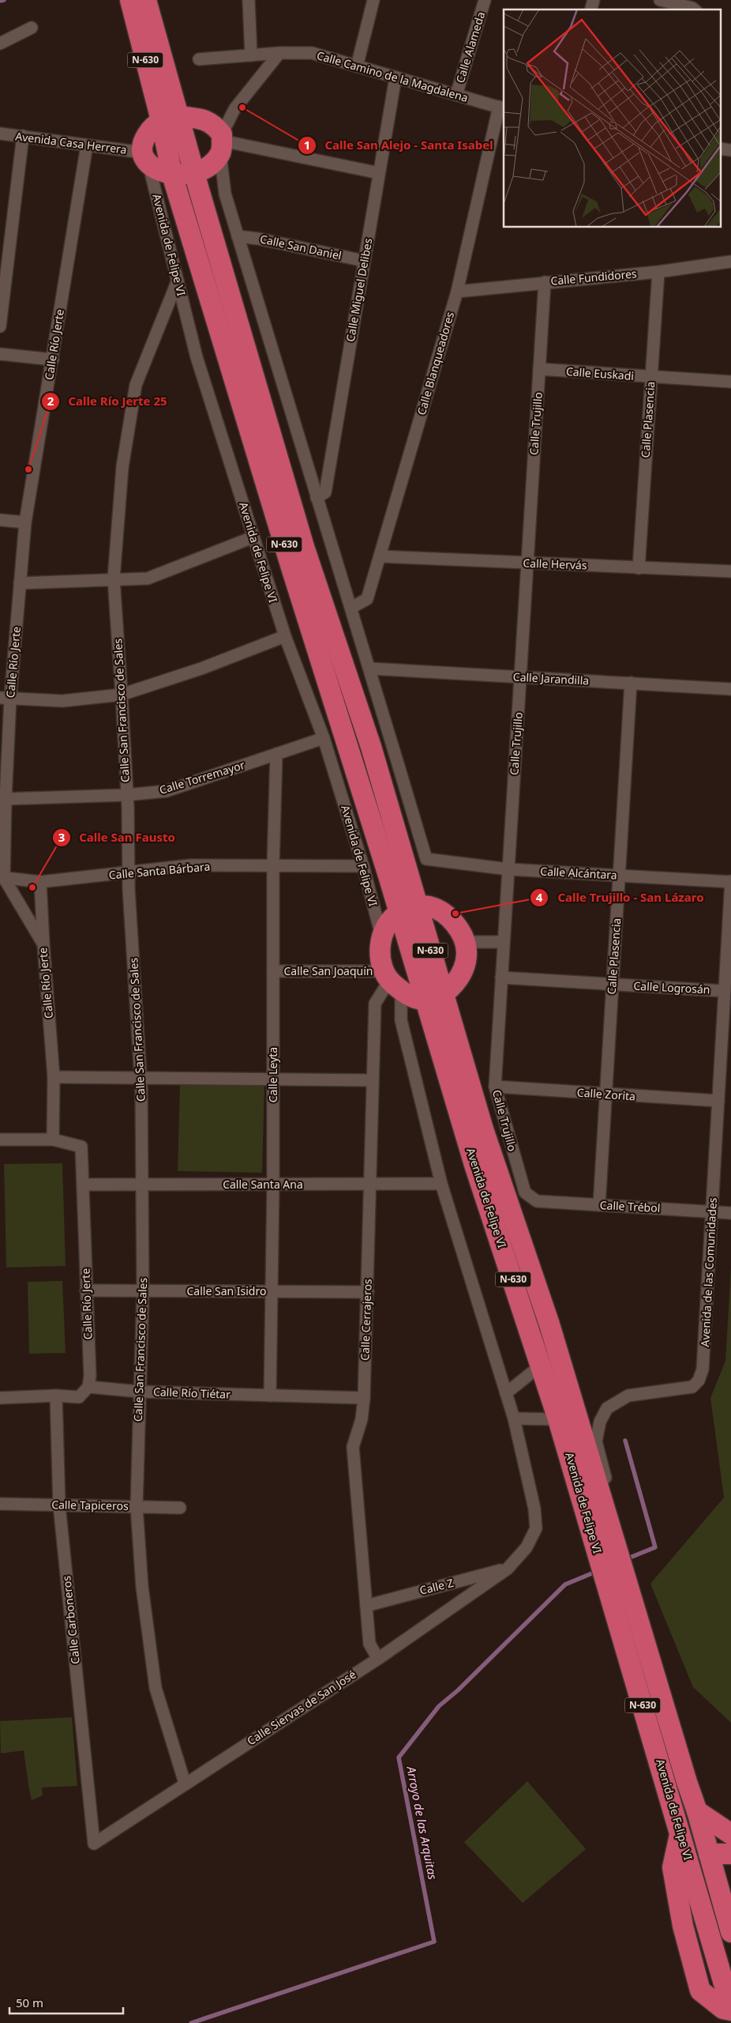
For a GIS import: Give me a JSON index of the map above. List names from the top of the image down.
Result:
{
  "streets": {
    "highway": ["N-630", "Avenida de Felipe VI"],
    "street": [
      "Calle Alameda",
      "Calle Camino de la Magdalena",
      "Avenida Casa Herrera",
      "Calle San Daniel",
      "Calle Fundidores",
      "Calle Miguel Delibes",
      "Calle Río Jerte",
      "Calle Blanqueadores",
      "Calle Euskadi",
      "Calle Plasencia",
      "Calle Trujillo",
      "Calle Hervás",
      "Calle Jarandilla",
      "Calle San Francisco de Sales",
      "Calle Torremayor",
      "Calle Santa Bárbara",
      "Calle Alcántara",
      "Calle San Joaquín",
      "Calle Logrosán",
      "Calle Leyta",
      "Calle Zorita",
      "Calle Santa Ana",
      "Calle Trébol",
      "Avenida de las Comunidades",
      "Calle San Isidro",
      "Calle Cerrajeros",
      "Calle Río Tiétar",
      "Calle Tapiceros",
      "Calle Z",
      "Calle Carboneros",
      "Calle Siervas de San José"
    ]
  },
  "crossings": [
    ["Calle Alameda", "Calle Camino de la Magdalena"],
    ["N-630", "Avenida de Felipe VI"],
    ["Calle Camino de la Magdalena", "Calle Miguel Delibes"],
    ["Calle Camino de la Magdalena", "Calle Blanqueadores"],
    ["Avenida Casa Herrera", "Avenida de Felipe VI"],
    ["Avenida Casa Herrera", "Calle Río Jerte"],
    ["Avenida de Felipe VI", "Calle San Francisco de Sales"],
    ["Avenida de Felipe VI", "Calle Torremayor"],
    ["Avenida de Felipe VI", "Calle Santa Bárbara"],
    ["Avenida de Felipe VI", "Avenida de las Comunidades"],
    ["Calle San Daniel", "Calle Miguel Delibes"],
    ["Calle Fundidores", "Calle Blanqueadores"],
    ["Calle Fundidores", "Calle Plasencia"],
    ["Calle Fundidores", "Calle Trujillo"],
    ["Calle Río Jerte", "Calle Torremayor"],
    ["Calle Río Jerte", "Calle Santa Bárbara"],
    ["Calle Río Jerte", "Calle Santa Ana"],
    ["Calle Río Jerte", "Calle San Isidro"],
    ["Calle Río Jerte", "Calle Río Tiétar"],
    ["Calle Blanqueadores", "Calle Hervás"],
    ["Calle Euskadi", "Calle Plasencia"],
    ["Calle Euskadi", "Calle Trujillo"],
    ["Calle Plasencia", "Calle Hervás"],
    ["Calle Plasencia", "Calle Jarandilla"],
    ["Calle Plasencia", "Calle Alcántara"],
    ["Calle Plasencia", "Calle Logrosán"],
    ["Calle Plasencia", "Calle Zorita"],
    ["Calle Plasencia", "Calle Trébol"],
    ["Calle Trujillo", "Calle Hervás"],
    ["Calle Trujillo", "Calle Jarandilla"],
    ["Calle Trujillo", "Calle Alcántara"],
    ["Calle Trujillo", "Calle Logrosán"],
    ["Calle Trujillo", "Calle Zorita"],
    ["Calle Trujillo", "Calle Trébol"],
    ["Calle Jarandilla", "Calle Alcántara"],
    ["Calle San Francisco de Sales", "Calle Torremayor"],
    ["Calle San Francisco de Sales", "Calle Santa Bárbara"],
    ["Calle San Francisco de Sales", "Calle Santa Ana"],
    ["Calle San Francisco de Sales", "Calle San Isidro"],
    ["Calle San Francisco de Sales", "Calle Río Tiétar"],
    ["Calle San Francisco de Sales", "Calle Tapiceros"],
    ["Calle San Francisco de Sales", "Calle Siervas de San José"],
    ["Calle Torremayor", "Calle Leyta"],
    ["Calle Santa Bárbara", "Calle Leyta"],
    ["Calle Alcántara", "Avenida de las Comunidades"],
    ["Calle San Joaquín", "Calle Leyta"],
    ["Calle San Joaquín", "Calle Cerrajeros"],
    ["Calle Logrosán", "Avenida de las Comunidades"],
    ["Calle Leyta", "Calle Santa Ana"],
    ["Calle Leyta", "Calle San Isidro"],
    ["Calle Leyta", "Calle Río Tiétar"],
    ["Calle Zorita", "Avenida de las Comunidades"],
    ["Calle Santa Ana", "Calle Cerrajeros"],
    ["Calle Trébol", "Avenida de las Comunidades"],
    ["Calle San Isidro", "Calle Cerrajeros"],
    ["Calle Cerrajeros", "Calle Río Tiétar"],
    ["Calle Cerrajeros", "Calle Z"],
    ["Calle Cerrajeros", "Calle Siervas de San José"],
    ["Calle Tapiceros", "Calle Carboneros"],
    ["Calle Z", "Calle Siervas de San José"],
    ["Calle Carboneros", "Calle Siervas de San José"]
  ],
  "water": ["Arroyo de las Arquitas"],
  "places": [
    "Calle San Alejo - Santa Isabel",
    "Calle Río Jerte 25",
    "Calle San Fausto",
    "Calle Trujillo - San Lázaro"
  ],
  "scale_bar": "50 m"
}
